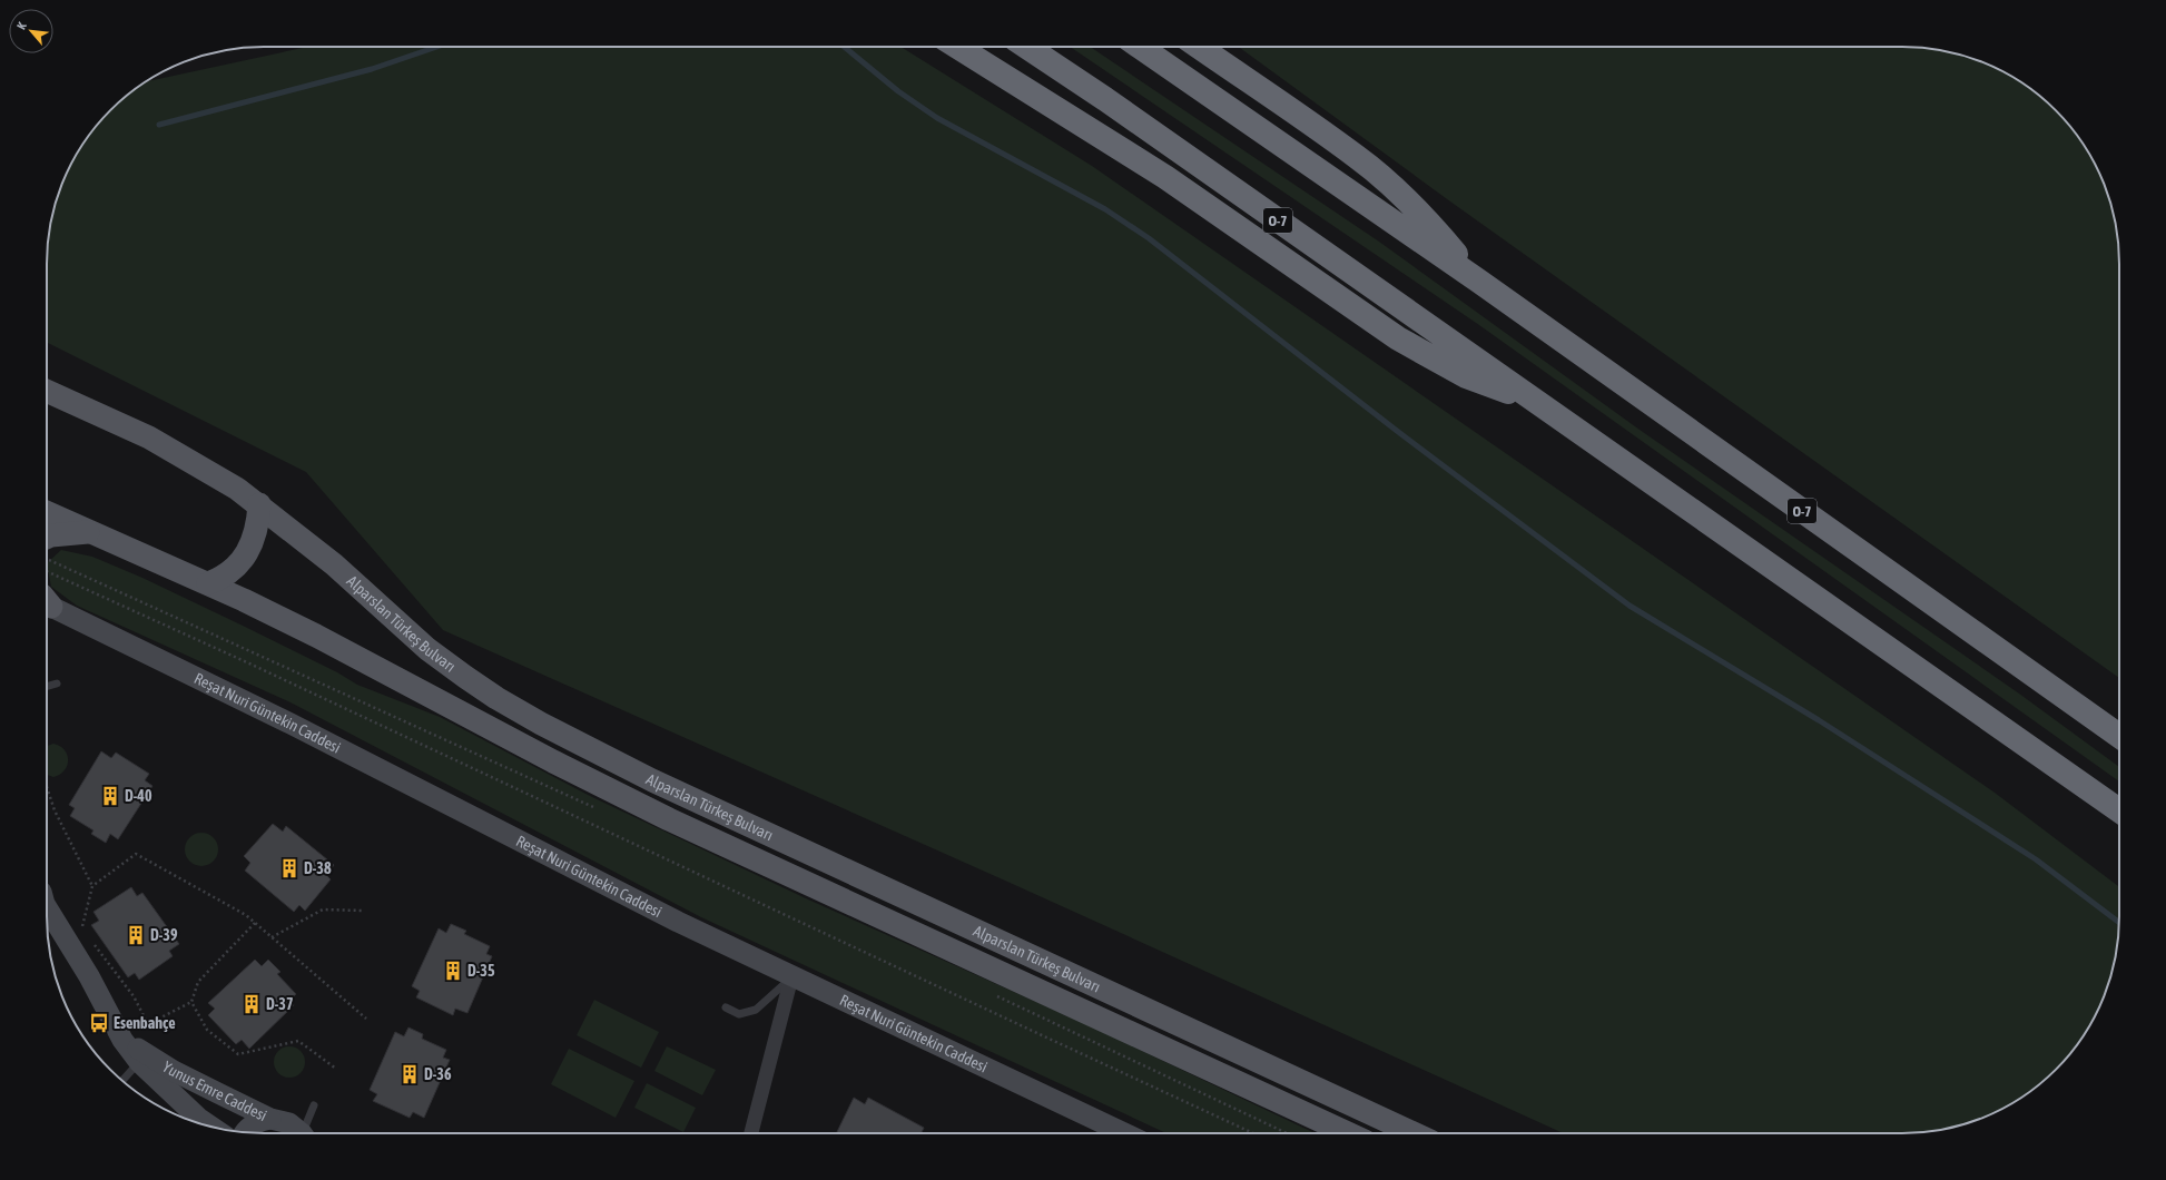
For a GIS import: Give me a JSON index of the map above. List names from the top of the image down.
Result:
{
  "streets": {
    "highway": ["O-7"],
    "main road": ["Alparslan Türkeş Bulvarı", "Reşat Nuri Güntekin Caddesi", "Yunus Emre Caddesi"]
  },
  "places": {
    "building": [
      "D-40",
      "D-38",
      "D-39",
      "D-35",
      "D-37",
      "D-36"
    ],
    "bus stop": ["Esenbahçe"]
  },
  "north": "top left"
}
